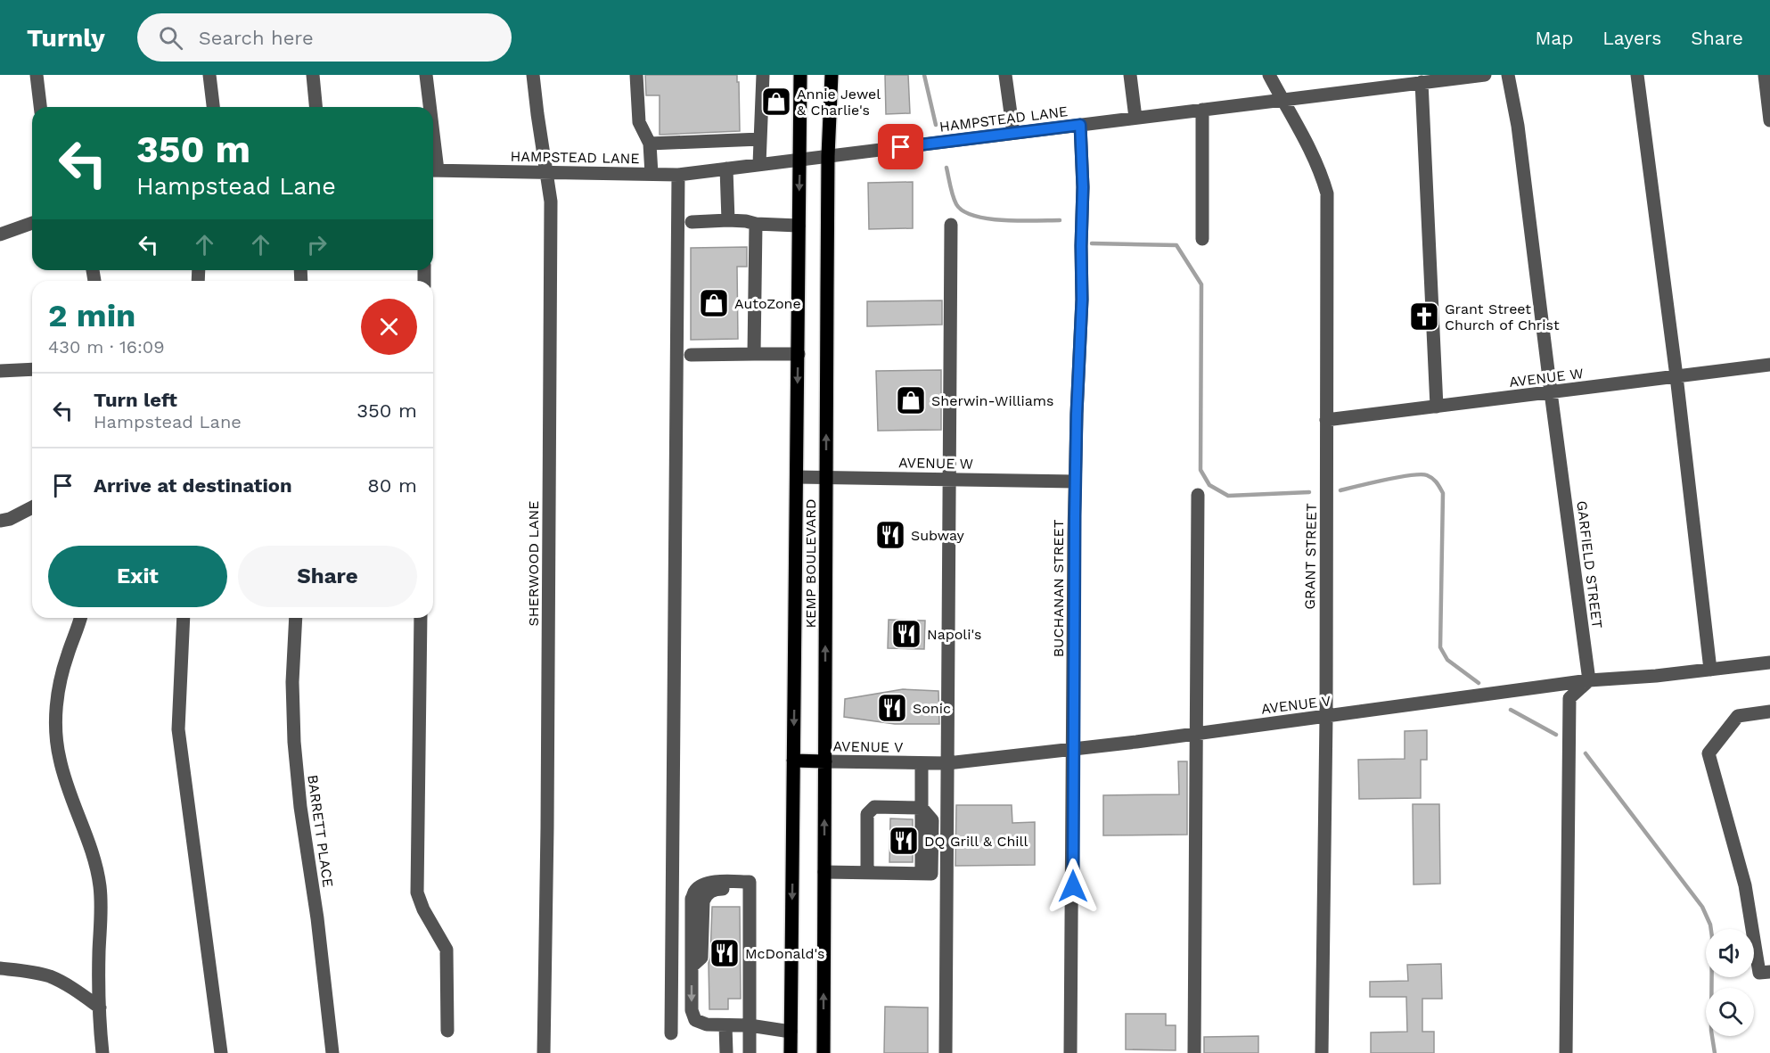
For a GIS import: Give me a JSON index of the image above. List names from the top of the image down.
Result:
{
  "streets": {
    "main road": ["KEMP BOULEVARD"],
    "street": [
      "HAMPSTEAD LANE",
      "AVENUE W",
      "GRANT STREET",
      "SHERWOOD LANE",
      "GARFIELD STREET",
      "BUCHANAN STREET",
      "AVENUE V",
      "BARRETT PLACE"
    ]
  },
  "crossings": [
    ["HAMPSTEAD LANE", "GRANT STREET"],
    ["HAMPSTEAD LANE", "SHERWOOD LANE"],
    ["HAMPSTEAD LANE", "KEMP BOULEVARD"],
    ["HAMPSTEAD LANE", "BUCHANAN STREET"],
    ["AVENUE W", "GRANT STREET"],
    ["AVENUE W", "KEMP BOULEVARD"],
    ["AVENUE W", "GARFIELD STREET"],
    ["AVENUE W", "BUCHANAN STREET"],
    ["GRANT STREET", "AVENUE V"],
    ["KEMP BOULEVARD", "AVENUE V"],
    ["GARFIELD STREET", "AVENUE V"],
    ["BUCHANAN STREET", "AVENUE V"]
  ],
  "places": {
    "shop": ["Annie Jewel & Charlie's", "AutoZone", "Sherwin-Williams"],
    "church": ["Grant Street Church of Christ"],
    "restaurant": [
      "Subway",
      "Napoli's",
      "Sonic",
      "DQ Grill & Chill",
      "McDonald's"
    ]
  },
  "page": {
    "header": "Turnly",
    "search": "Search here",
    "nav": ["Map", "Layers", "Share"],
    "turn": ["350 m", "Hampstead Lane"],
    "heading": ["2 min", "430 m · 16:09"],
    "list": [
      {
        "name": "Turn left",
        "note": "Hampstead Lane",
        "value": "350 m"
      },
      {
        "name": "Arrive at destination",
        "value": "80 m"
      }
    ],
    "buttons": ["Exit", "Share"]
  }
}
